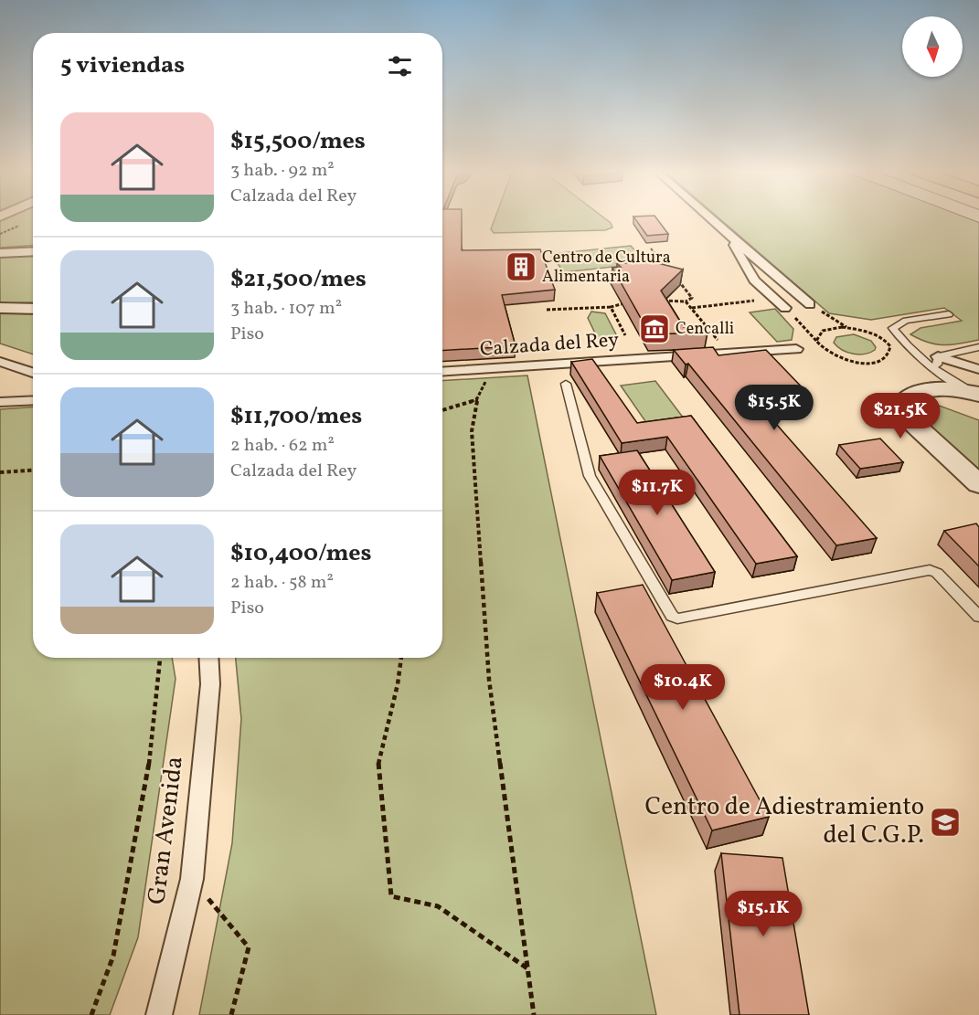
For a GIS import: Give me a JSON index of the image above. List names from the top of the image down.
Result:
{
  "streets": {
    "street": ["Calzada del Rey", "Gran Avenida"]
  },
  "places": {
    "building": ["Centro de Cultura Alimentaria"],
    "museum": ["Cencalli"],
    "school or university": ["Centro de Adiestramiento del C.G.P."]
  },
  "north": "bottom",
  "page": {
    "heading": "5 viviendas",
    "list": [
      {
        "name": "$15,500/mes",
        "note": "3 hab. · 92 m² · Calzada del Rey"
      },
      {
        "name": "$21,500/mes",
        "note": "3 hab. · 107 m² · Piso"
      },
      {
        "name": "$11,700/mes",
        "note": "2 hab. · 62 m² · Calzada del Rey"
      },
      {
        "name": "$10,400/mes",
        "note": "2 hab. · 58 m² · Piso"
      }
    ],
    "price": [
      "$15.5K",
      "$21.5K",
      "$11.7K",
      "$10.4K",
      "$15.1K"
    ]
  }
}
